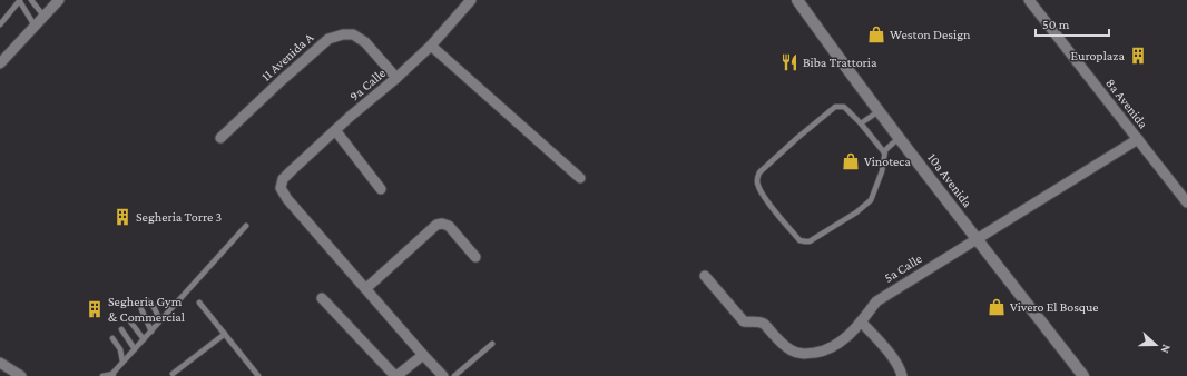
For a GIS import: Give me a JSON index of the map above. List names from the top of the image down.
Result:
{
  "streets": {
    "street": [
      "11 Avenida A",
      "9a Calle",
      "8a Avenida",
      "10a Avenida",
      "5a Calle"
    ]
  },
  "crossings": [
    ["11 Avenida A", "9a Calle"],
    ["8a Avenida", "5a Calle"],
    ["10a Avenida", "5a Calle"]
  ],
  "places": {
    "shop": ["Weston Design", "Vinoteca", "Vivero El Bosque"],
    "building": ["Europlaza", "Segheria Torre 3", "Segheria Gym & Commercial"],
    "restaurant": ["Biba Trattoria"]
  },
  "scale_bar": "50 m",
  "north": "right"
}
